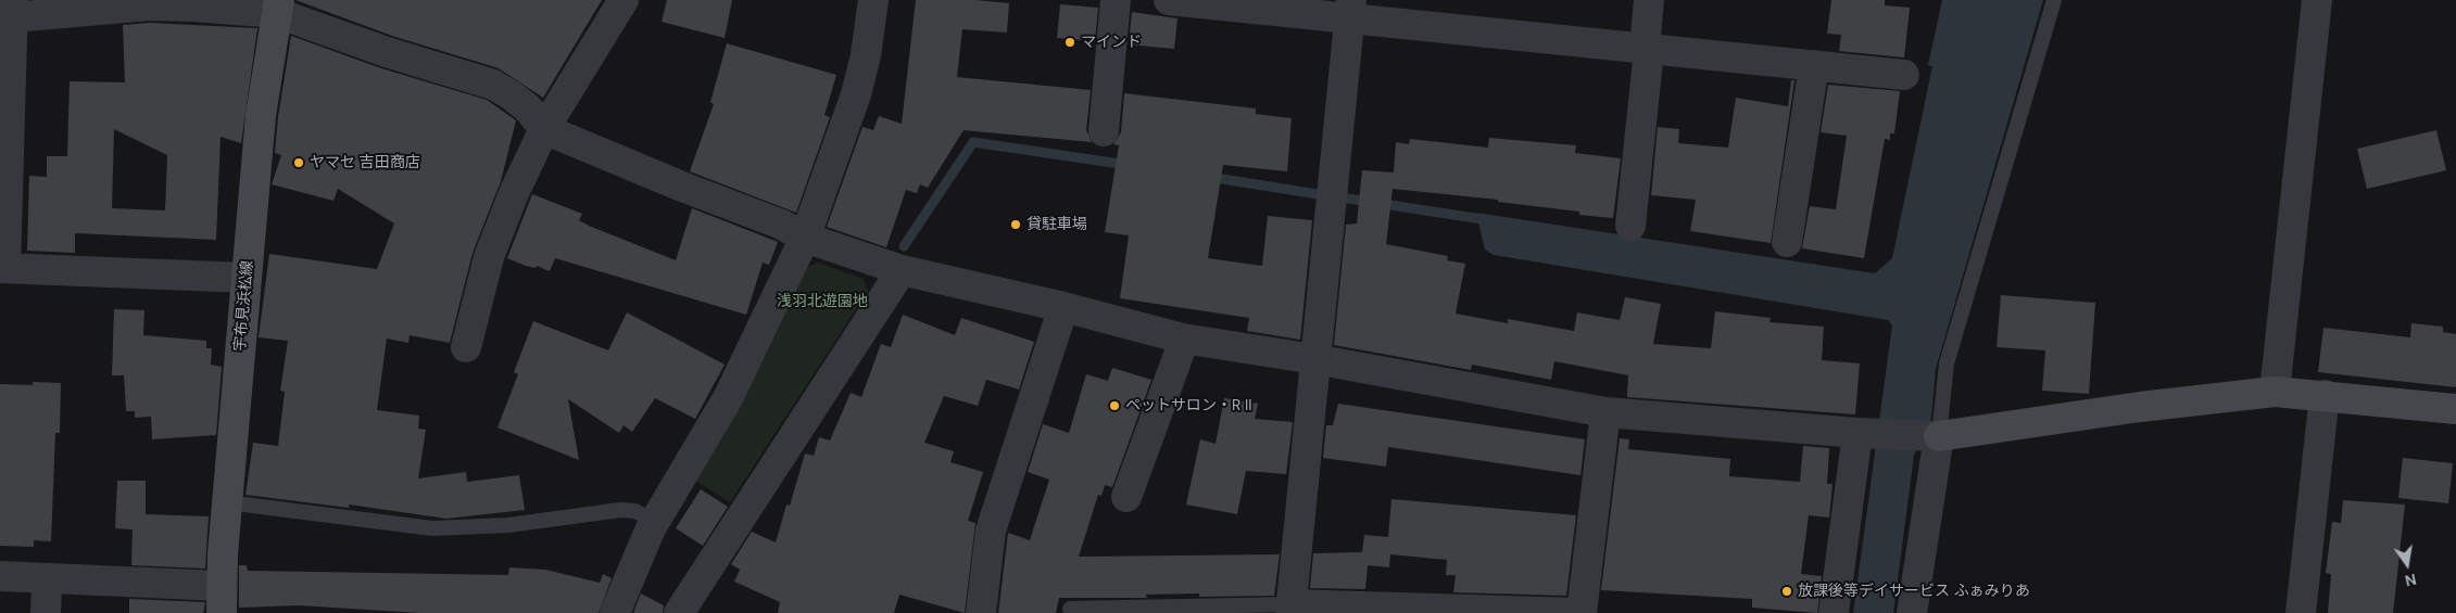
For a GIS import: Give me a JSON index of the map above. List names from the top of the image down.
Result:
{
  "streets": {
    "main road": ["宇布見浜松線"]
  },
  "parks": ["浅羽北遊園地"],
  "places": [
    "マインド",
    "ヤマセ 吉田商店",
    "貸駐車場",
    "ペットサロン・R II",
    "放課後等デイサービス ふぁみりあ"
  ],
  "north": "bottom"
}
